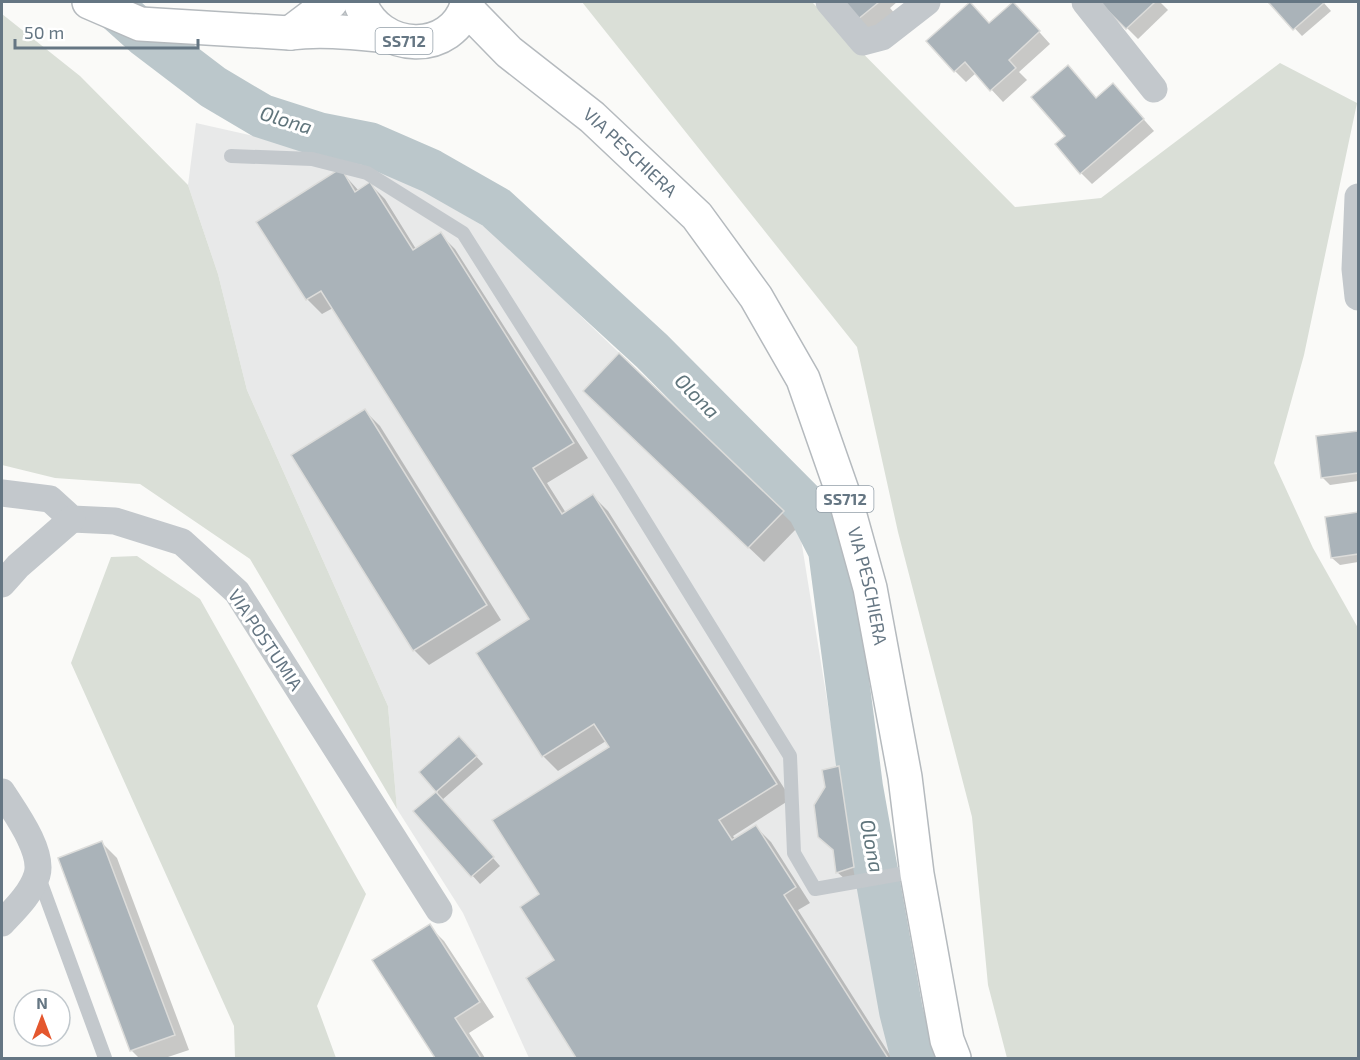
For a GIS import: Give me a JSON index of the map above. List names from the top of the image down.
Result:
{
  "streets": {
    "main road": ["SS712", "VIA PESCHIERA"],
    "street": ["VIA POSTUMIA"]
  },
  "crossings": [
    ["SS712", "VIA PESCHIERA"]
  ],
  "water": ["Olona"],
  "scale_bar": "50 m",
  "north": "top"
}
